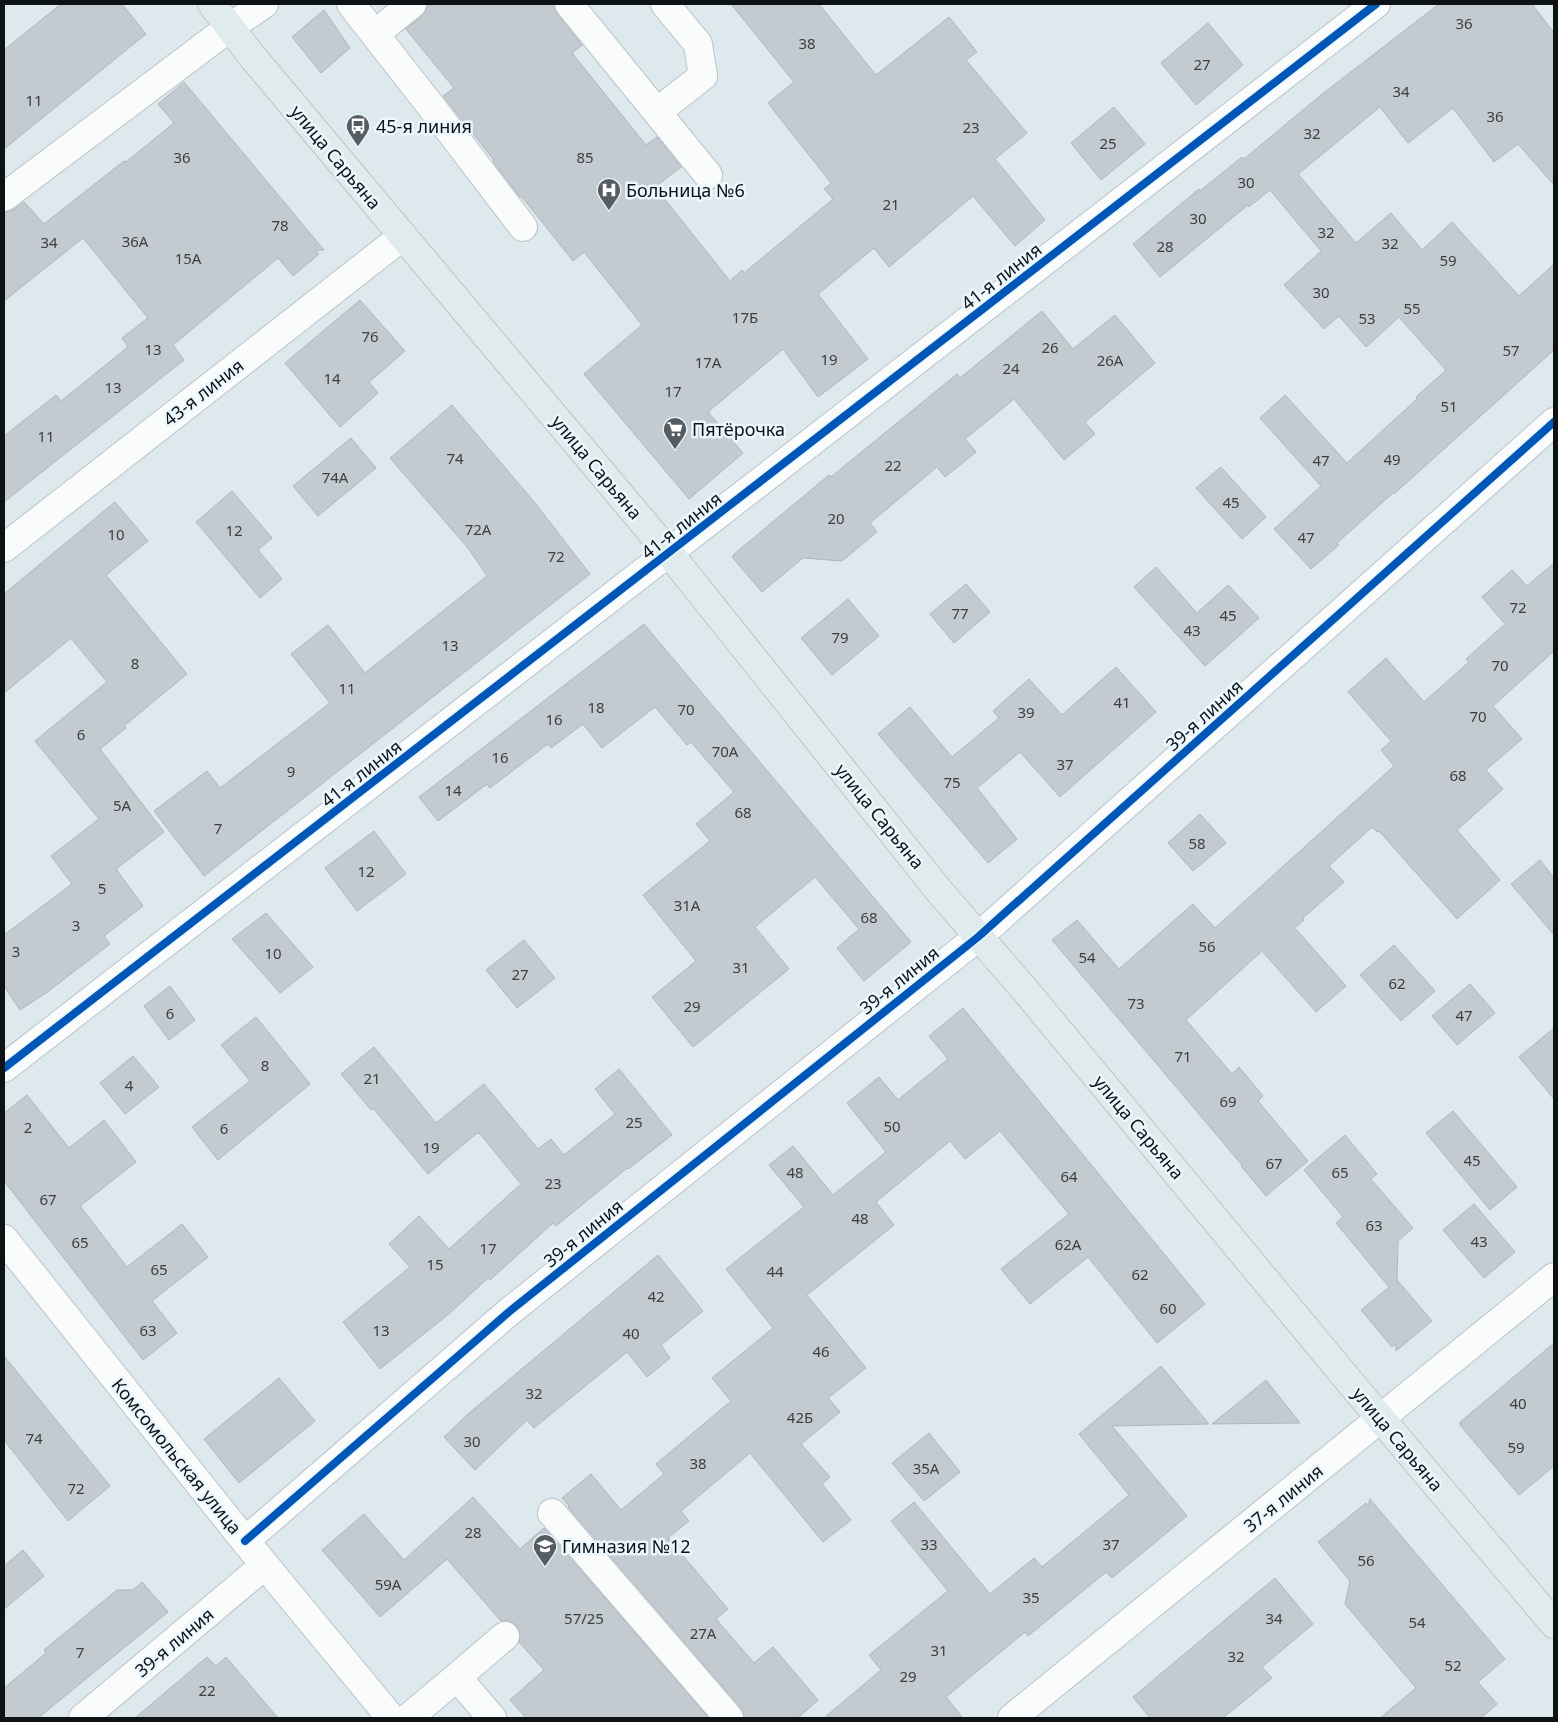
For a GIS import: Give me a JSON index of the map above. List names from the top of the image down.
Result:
{
  "streets": {
    "main road": ["улица Сарьяна"],
    "street": [
      "41-я линия",
      "43-я линия",
      "39-я линия",
      "Комсомольская улица",
      "37-я линия"
    ]
  },
  "crossings": [
    ["улица Сарьяна", "41-я линия"],
    ["улица Сарьяна", "43-я линия"],
    ["улица Сарьяна", "39-я линия"],
    ["улица Сарьяна", "37-я линия"],
    ["39-я линия", "Комсомольская улица"]
  ],
  "places": {
    "bus stop": ["45-я линия"],
    "hospital": ["Больница №6"],
    "supermarket": ["Пятёрочка"],
    "school or university": ["Гимназия №12"]
  },
  "house_numbers": [
    "36",
    "38",
    "27",
    "34",
    "11",
    "36",
    "23",
    "32",
    "25",
    "36",
    "85",
    "30",
    "21",
    "30",
    "78",
    "32",
    "36А",
    "34",
    "32",
    "28",
    "15А",
    "59",
    "30",
    "55",
    "17Б",
    "53",
    "76",
    "26",
    "13",
    "57",
    "19",
    "26А",
    "17А",
    "24",
    "14",
    "13",
    "17",
    "51",
    "11",
    "74",
    "49",
    "47",
    "22",
    "74А",
    "45",
    "20",
    "72А",
    "12",
    "10",
    "47",
    "72",
    "72",
    "77",
    "45",
    "43",
    "79",
    "13",
    "8",
    "70",
    "11",
    "41",
    "18",
    "70",
    "39",
    "70",
    "16",
    "6",
    "70А",
    "16",
    "37",
    "9",
    "68",
    "75",
    "14",
    "5А",
    "68",
    "7",
    "58",
    "12",
    "5",
    "31А",
    "68",
    "3",
    "56",
    "3",
    "10",
    "54",
    "31",
    "27",
    "62",
    "73",
    "29",
    "6",
    "47",
    "71",
    "8",
    "21",
    "4",
    "69",
    "25",
    "50",
    "2",
    "6",
    "19",
    "45",
    "67",
    "48",
    "65",
    "64",
    "23",
    "67",
    "48",
    "63",
    "43",
    "65",
    "62А",
    "17",
    "15",
    "65",
    "44",
    "62",
    "42",
    "60",
    "63",
    "13",
    "40",
    "46",
    "32",
    "40",
    "42Б",
    "74",
    "30",
    "59",
    "38",
    "35А",
    "72",
    "28",
    "33",
    "37",
    "56",
    "59А",
    "35",
    "57/25",
    "34",
    "54",
    "27А",
    "31",
    "7",
    "32",
    "52",
    "29",
    "22"
  ]
}
